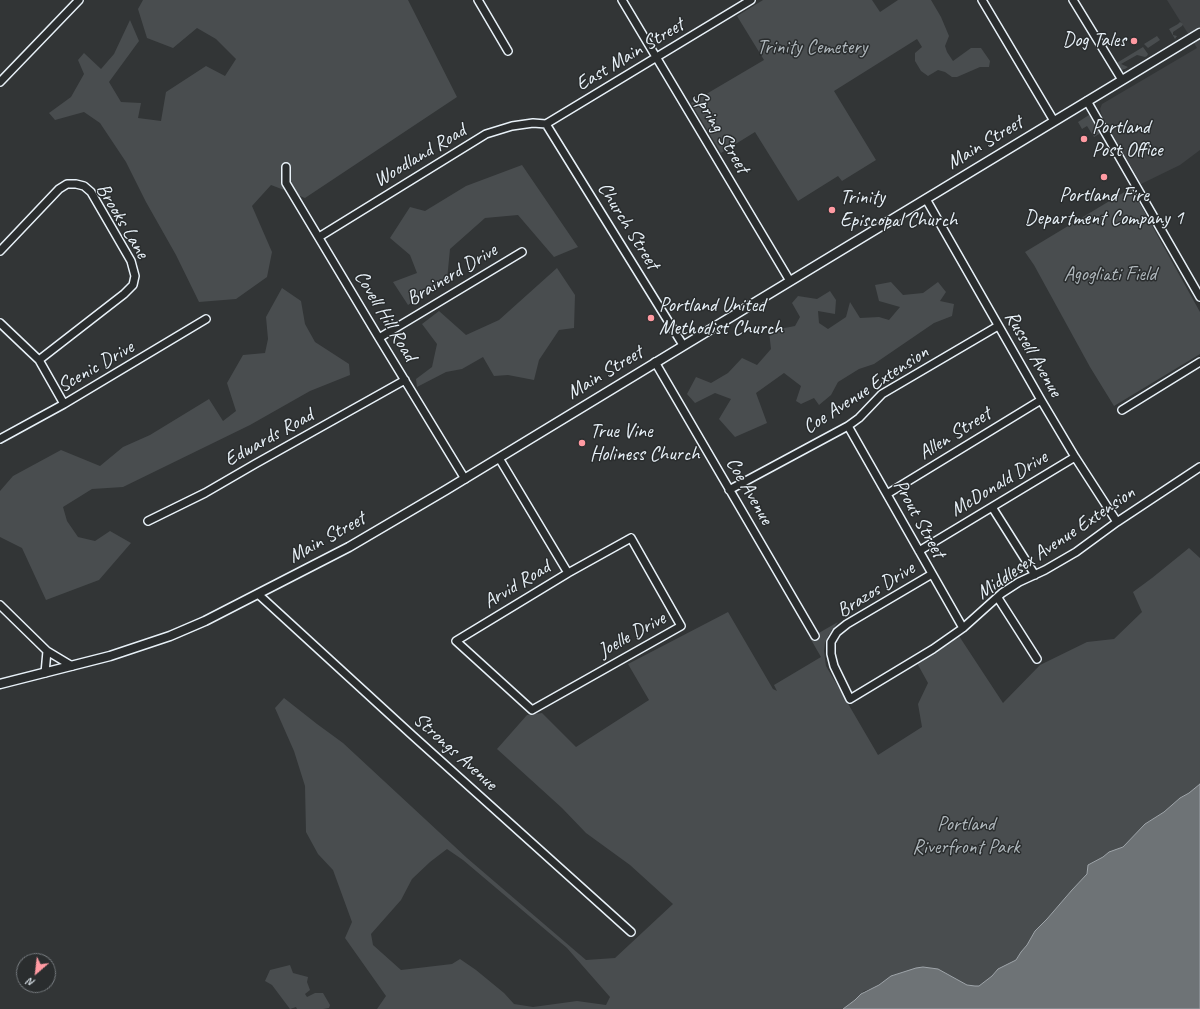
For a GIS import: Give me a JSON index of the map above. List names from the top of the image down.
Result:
{
  "streets": {
    "main road": ["Main Street"],
    "street": [
      "East Main Street",
      "Spring Street",
      "Woodland Road",
      "Brooks Lane",
      "Church Street",
      "Brainerd Drive",
      "Covell Hill Road",
      "Russell Avenue",
      "Scenic Drive",
      "Coe Avenue Extension",
      "Allen Street",
      "Edwards Road",
      "McDonald Drive",
      "Coe Avenue",
      "Prout Street",
      "Middlesex Avenue Extension",
      "Arvid Road",
      "Brazos Drive",
      "Joelle Drive",
      "Strongs Avenue"
    ]
  },
  "crossings": [
    ["East Main Street", "Spring Street"],
    ["East Main Street", "Woodland Road"],
    ["East Main Street", "Church Street"],
    ["Spring Street", "Main Street"],
    ["Main Street", "Church Street"],
    ["Main Street", "Covell Hill Road"],
    ["Main Street", "Russell Avenue"],
    ["Main Street", "Coe Avenue"],
    ["Main Street", "Arvid Road"],
    ["Main Street", "Strongs Avenue"],
    ["Woodland Road", "Church Street"],
    ["Woodland Road", "Covell Hill Road"],
    ["Brainerd Drive", "Covell Hill Road"],
    ["Covell Hill Road", "Edwards Road"],
    ["Russell Avenue", "Coe Avenue Extension"],
    ["Russell Avenue", "Allen Street"],
    ["Russell Avenue", "McDonald Drive"],
    ["Russell Avenue", "Middlesex Avenue Extension"],
    ["Coe Avenue Extension", "Coe Avenue"],
    ["Coe Avenue Extension", "Prout Street"],
    ["Allen Street", "Prout Street"],
    ["McDonald Drive", "Prout Street"],
    ["Prout Street", "Middlesex Avenue Extension"],
    ["Prout Street", "Brazos Drive"],
    ["Middlesex Avenue Extension", "Brazos Drive"],
    ["Arvid Road", "Joelle Drive"]
  ],
  "parks": ["Trinity Cemetery", "Agogliati Field", "Portland Riverfront Park"],
  "places": [
    "Dog Tales",
    "Portland Post Office",
    "Portland Fire Department Company 1",
    "Trinity Episcopal Church",
    "Portland United Methodist Church",
    "True Vine Holiness Church"
  ],
  "north": "bottom left"
}
